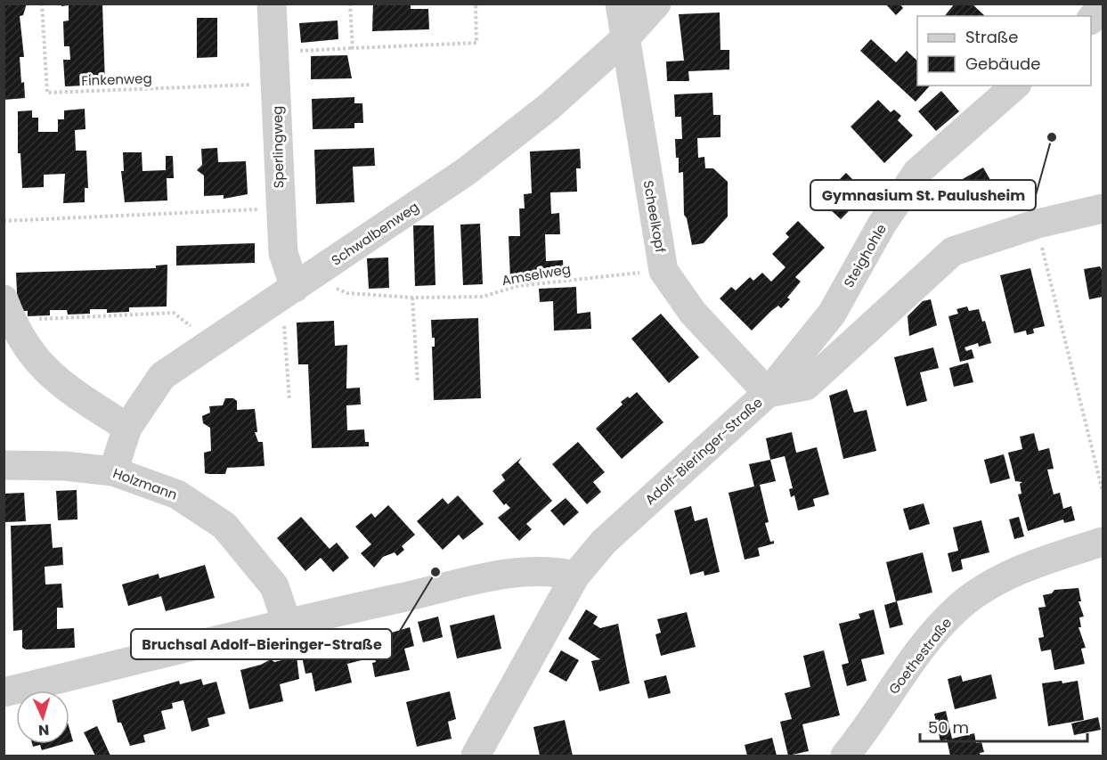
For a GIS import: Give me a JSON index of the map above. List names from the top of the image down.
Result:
{
  "streets": {
    "street": [
      "Sperlingweg",
      "Scheelkopf",
      "Schwalbenweg",
      "Steighohle",
      "Adolf-Bieringer-Straße",
      "Holzmann",
      "Goethestraße"
    ],
    "path": ["Finkenweg", "Amselweg"]
  },
  "crossings": [
    ["Finkenweg", "Sperlingweg"],
    ["Sperlingweg", "Schwalbenweg"],
    ["Sperlingweg", "Amselweg"],
    ["Scheelkopf", "Schwalbenweg"],
    ["Scheelkopf", "Steighohle"],
    ["Scheelkopf", "Amselweg"],
    ["Scheelkopf", "Adolf-Bieringer-Straße"],
    ["Schwalbenweg", "Amselweg"],
    ["Schwalbenweg", "Holzmann"],
    ["Steighohle", "Adolf-Bieringer-Straße"]
  ],
  "places": ["Gymnasium St. Paulusheim", "Bruchsal Adolf-Bieringer-Straße"],
  "legend": ["Straße", "Gebäude"],
  "scale_bar": "50 m",
  "north": "bottom"
}
